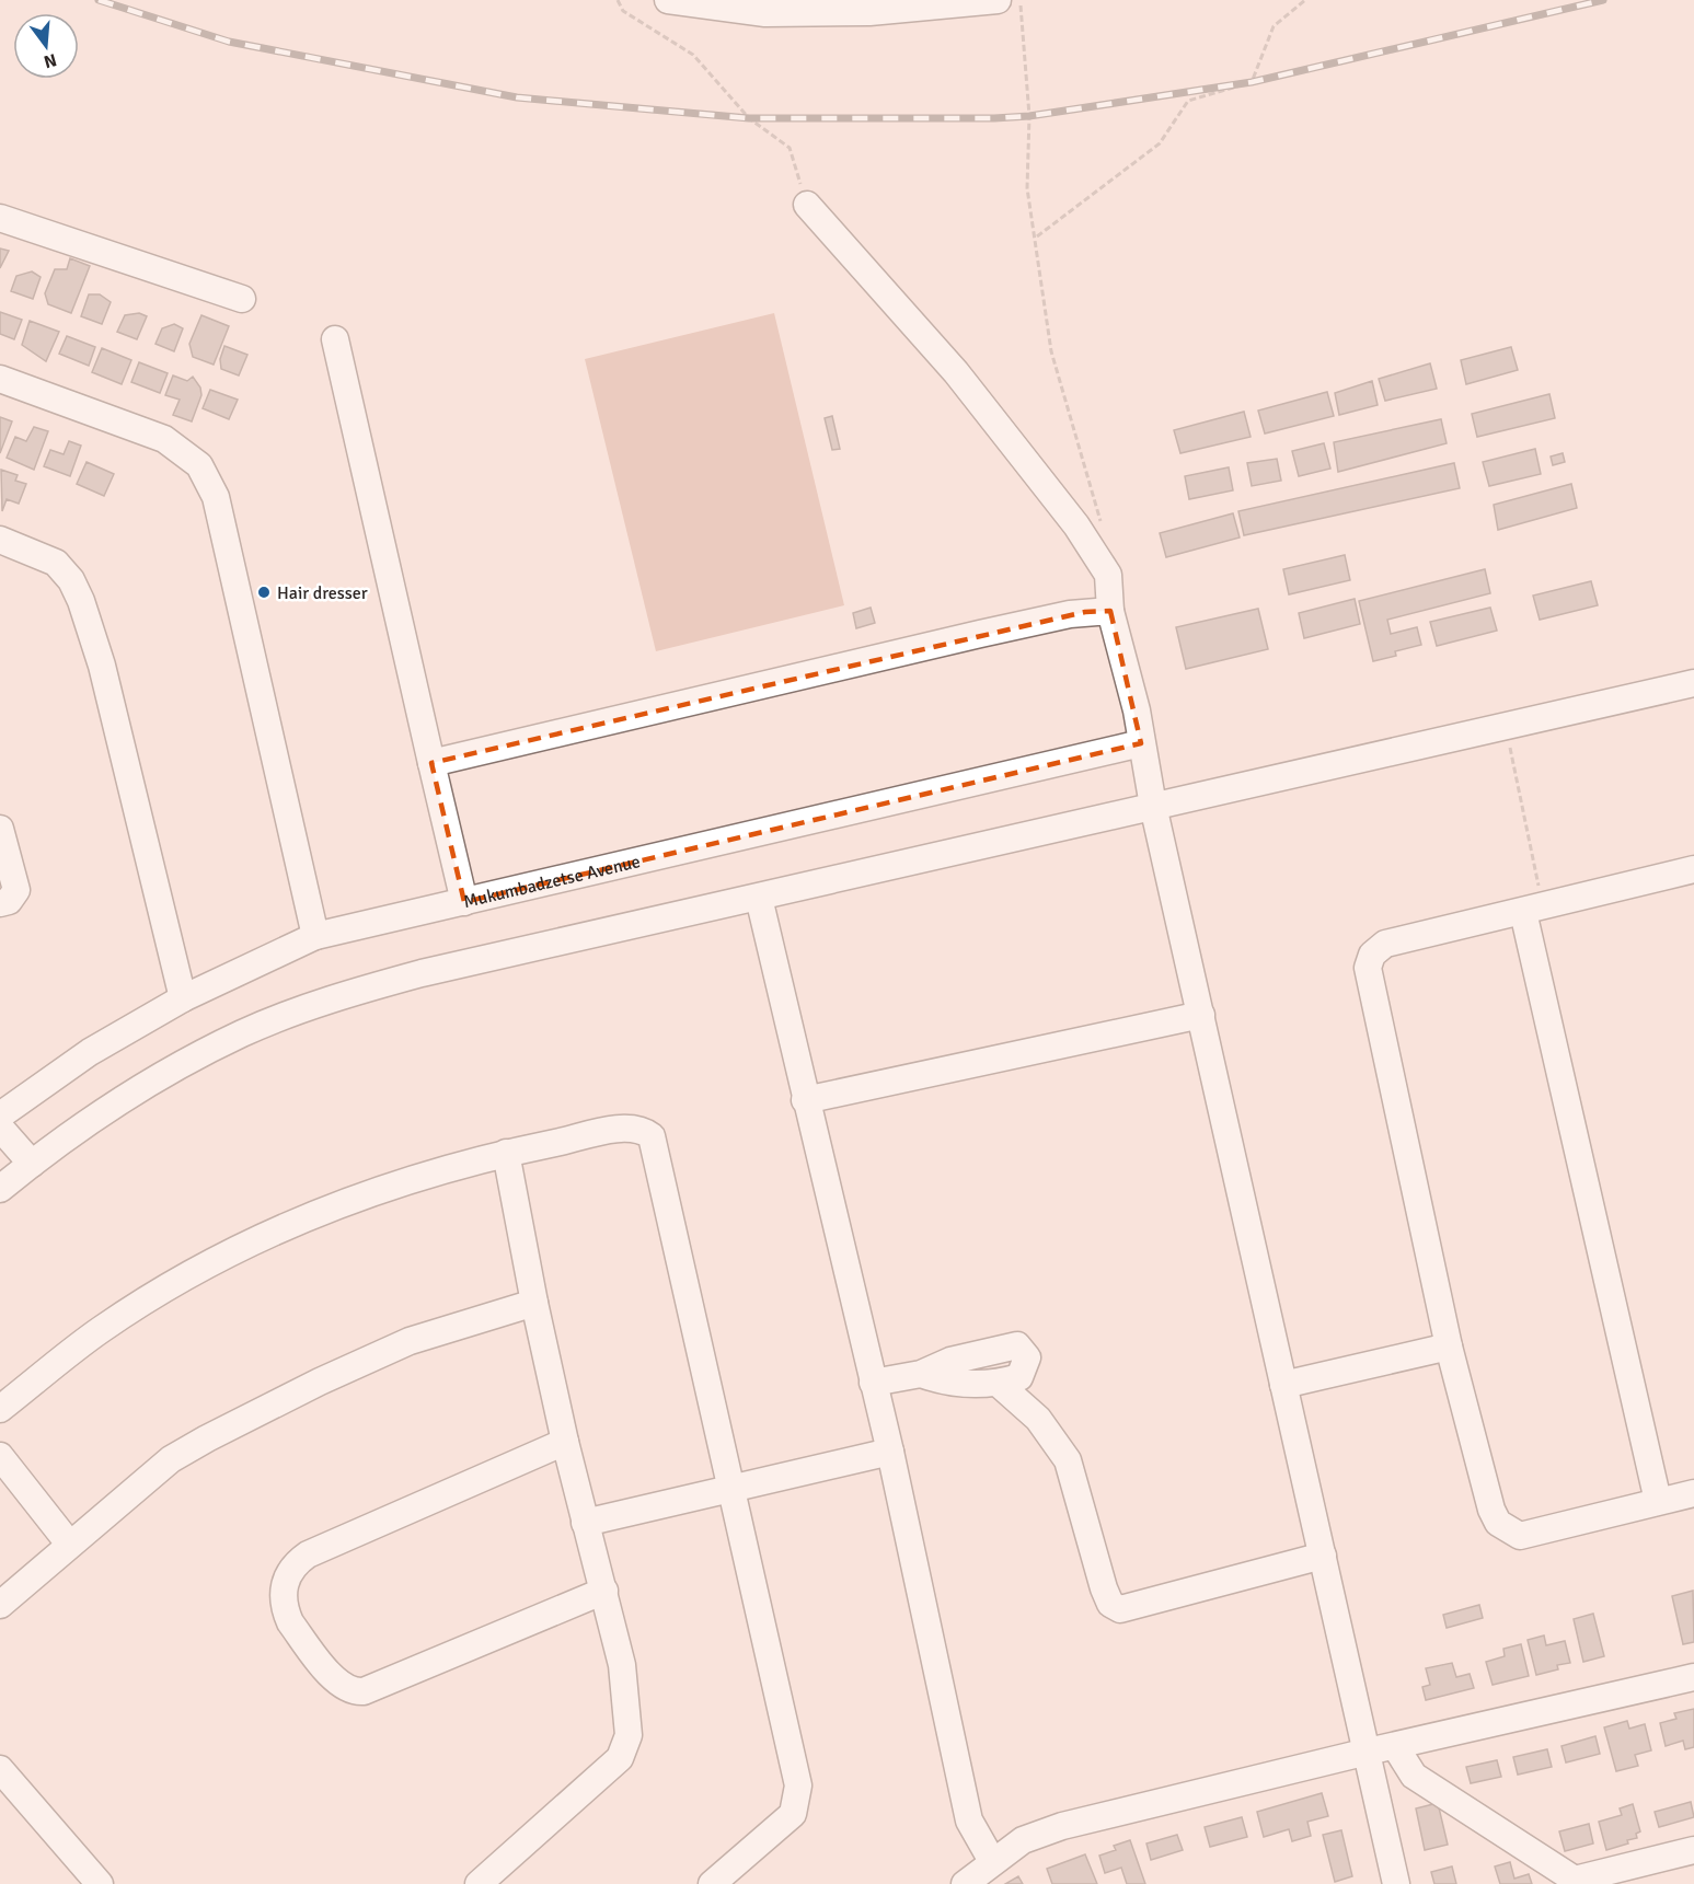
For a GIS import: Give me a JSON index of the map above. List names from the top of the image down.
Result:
{
  "streets": {
    "street": ["Mukumbadzetse Avenue"]
  },
  "places": ["Hair dresser"],
  "north": "bottom"
}
